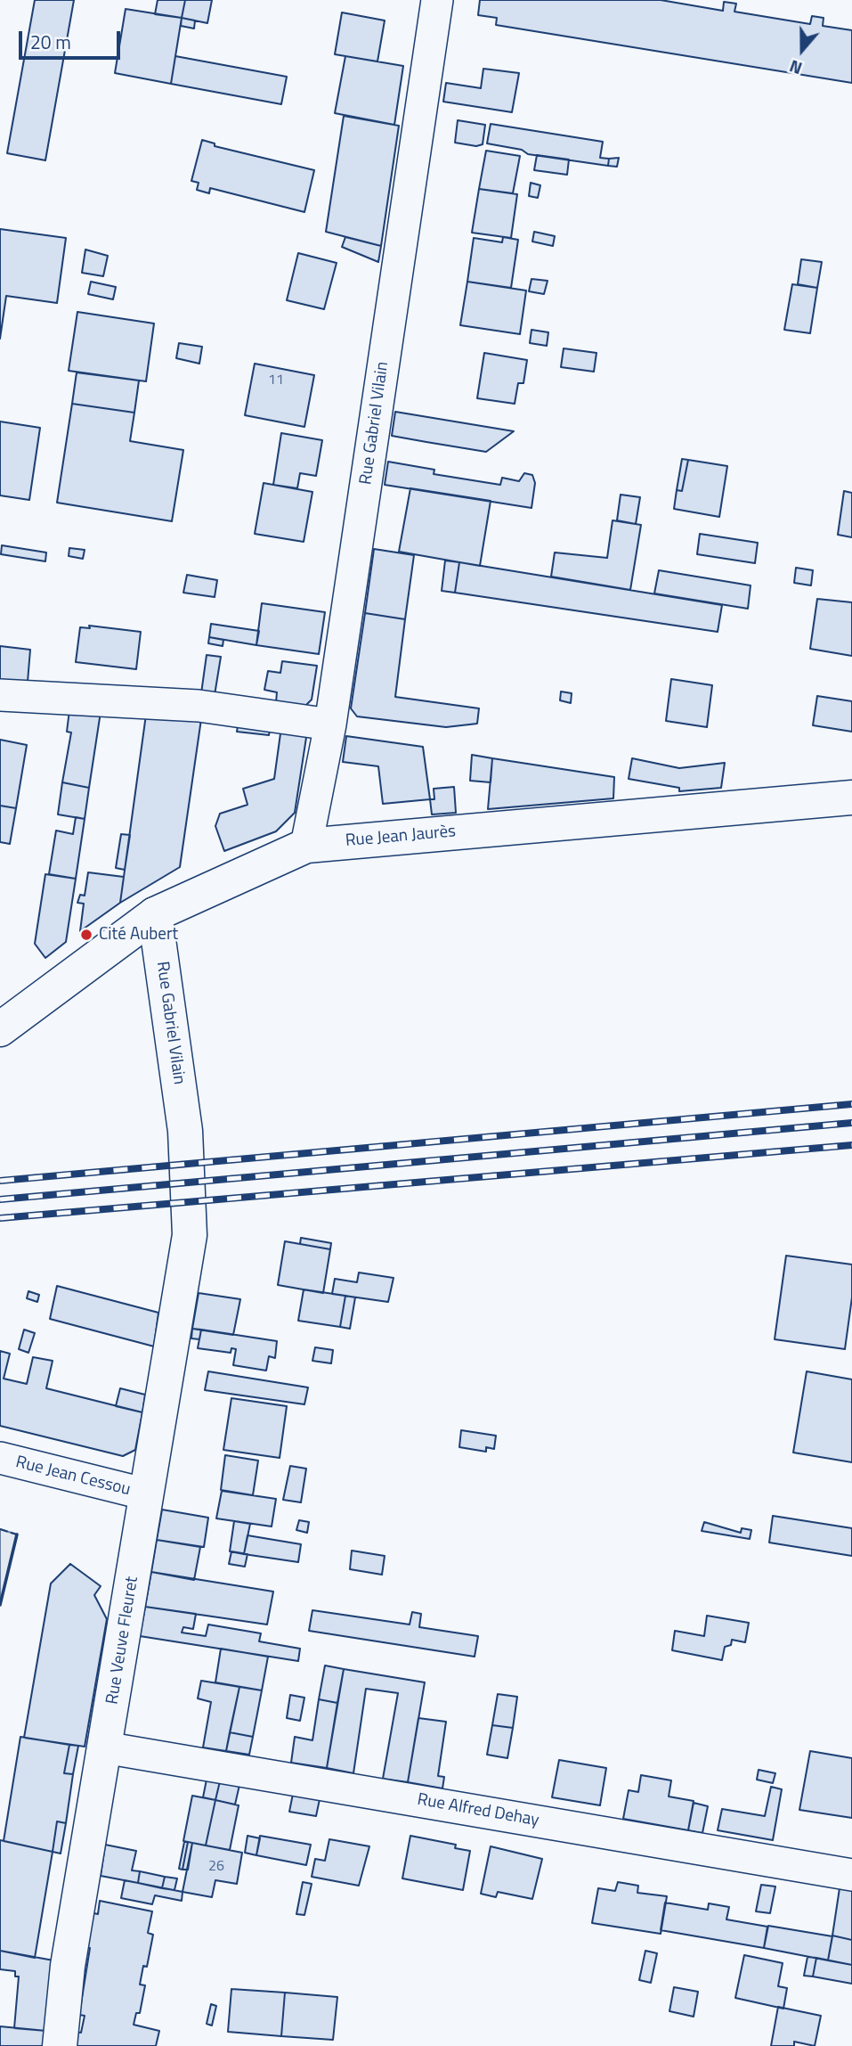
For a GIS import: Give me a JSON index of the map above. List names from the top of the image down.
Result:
{
  "streets": {
    "street": [
      "Rue Gabriel Vilain",
      "Rue Jean Jaurès",
      "Rue Jean Cessou",
      "Rue Veuve Fleuret",
      "Rue Alfred Dehay"
    ]
  },
  "crossings": [
    ["Rue Gabriel Vilain", "Rue Jean Jaurès"],
    ["Rue Gabriel Vilain", "Rue Veuve Fleuret"],
    ["Rue Jean Cessou", "Rue Veuve Fleuret"],
    ["Rue Veuve Fleuret", "Rue Alfred Dehay"]
  ],
  "places": ["Cité Aubert"],
  "house_numbers": ["11", "26"],
  "scale_bar": "20 m",
  "north": "bottom"
}
